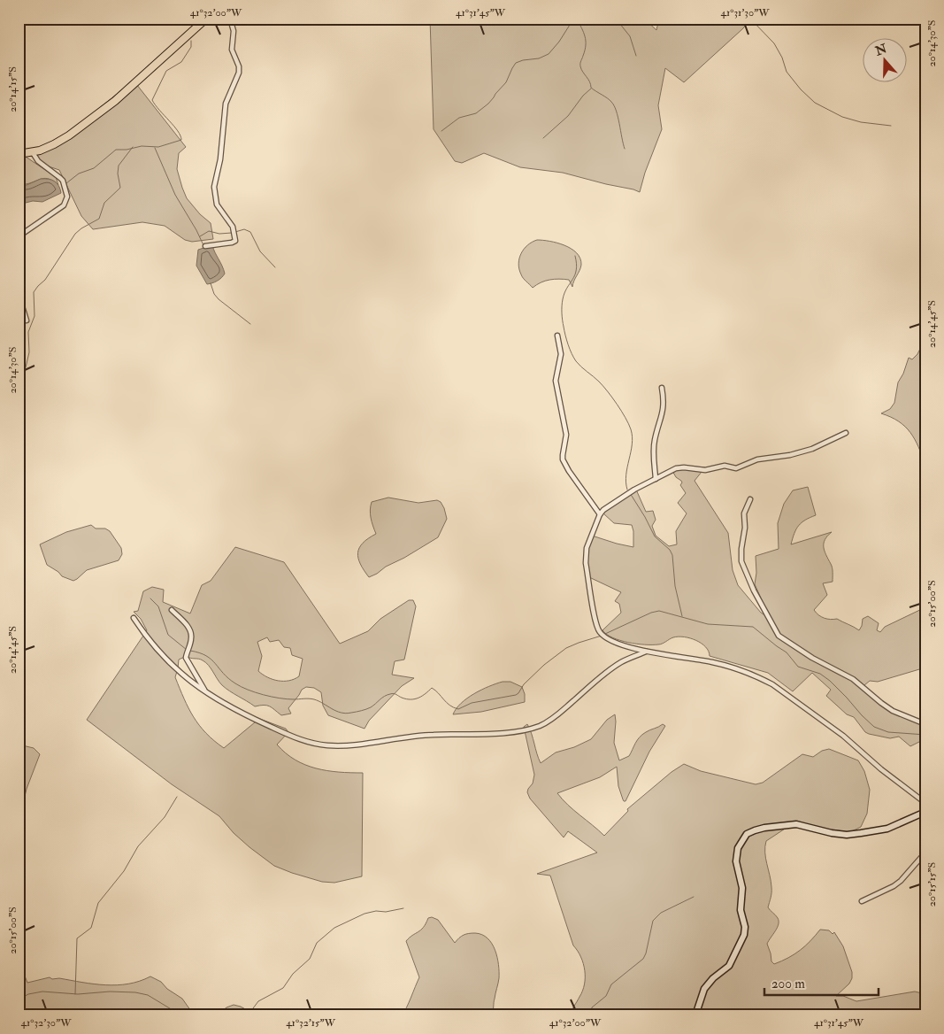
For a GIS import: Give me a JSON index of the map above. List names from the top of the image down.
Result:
{
  "scale_bar": "200 m",
  "north": "top",
  "coordinates": [
    "41°32'00\"W",
    "41°31'45\"W",
    "41°31'30\"W",
    "20°14'30\"S",
    "20°14'15\"S",
    "20°14'45\"S",
    "20°15'00\"S",
    "20°15'15\"S",
    "41°32'30\"W",
    "41°32'15\"W"
  ]
}
